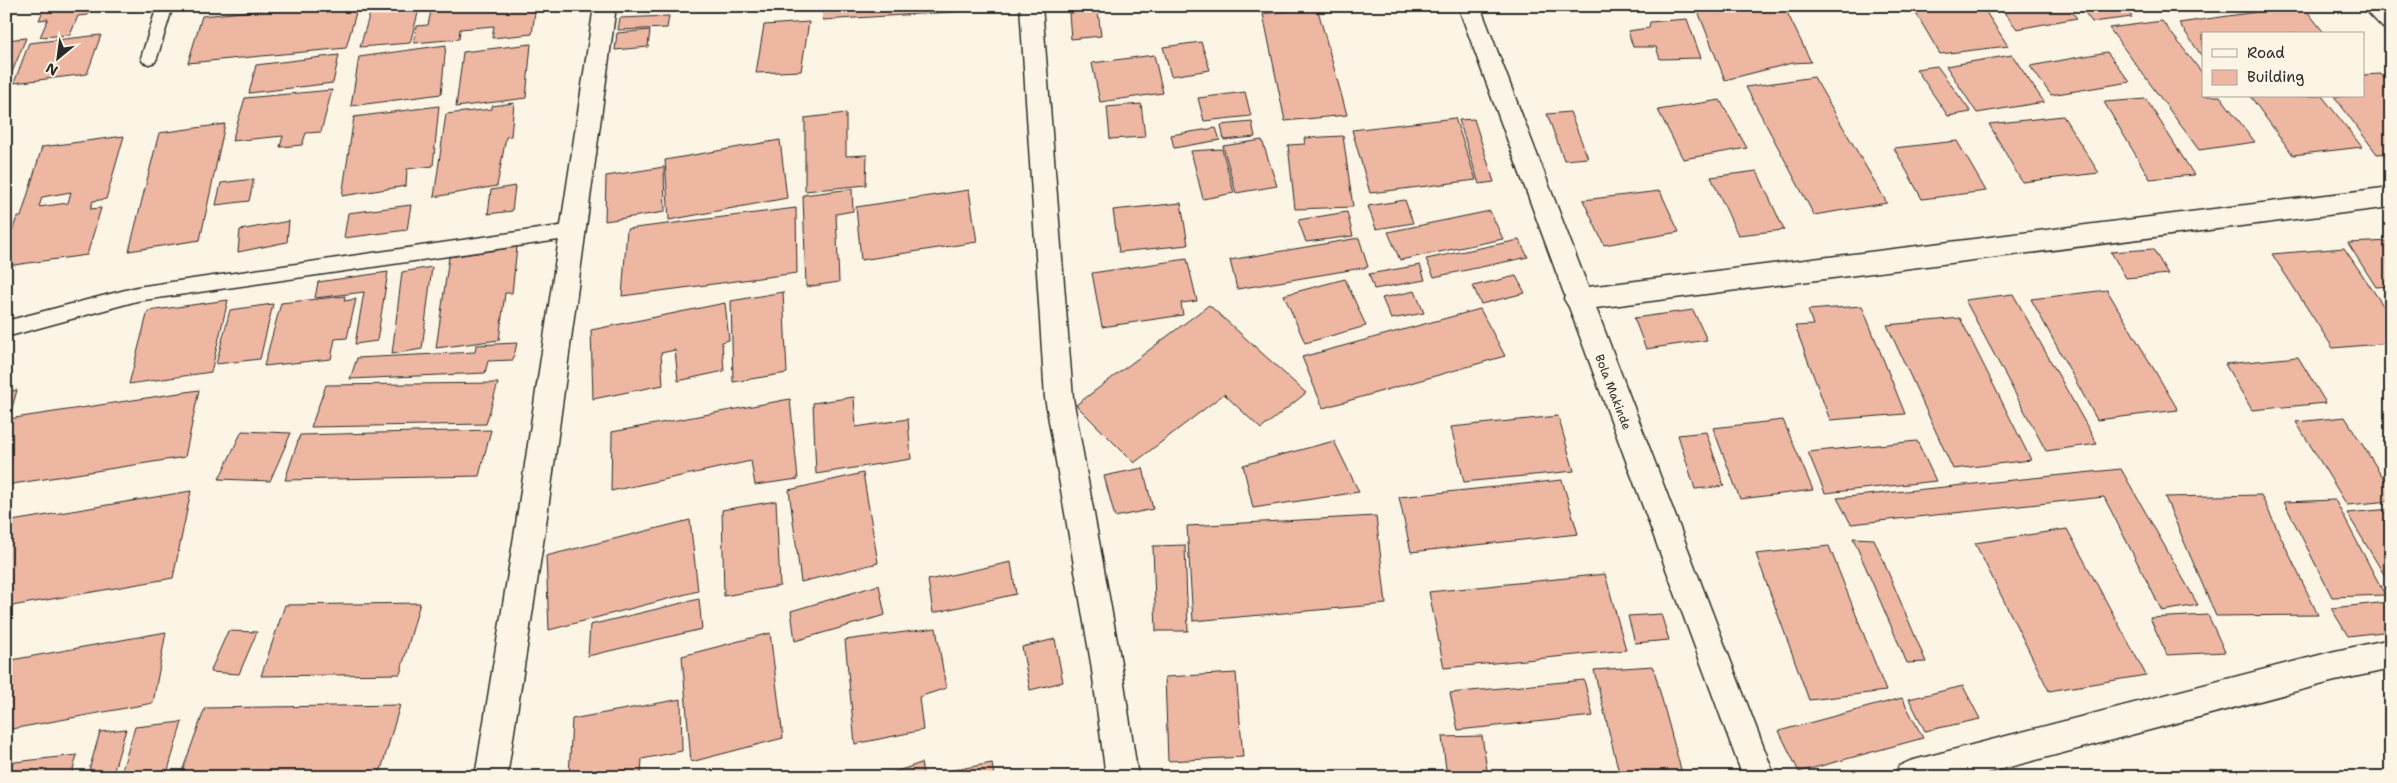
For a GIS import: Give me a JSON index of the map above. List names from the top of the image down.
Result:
{
  "streets": {
    "street": ["Bola Makinde"]
  },
  "legend": ["Road", "Building"],
  "north": "bottom left"
}
